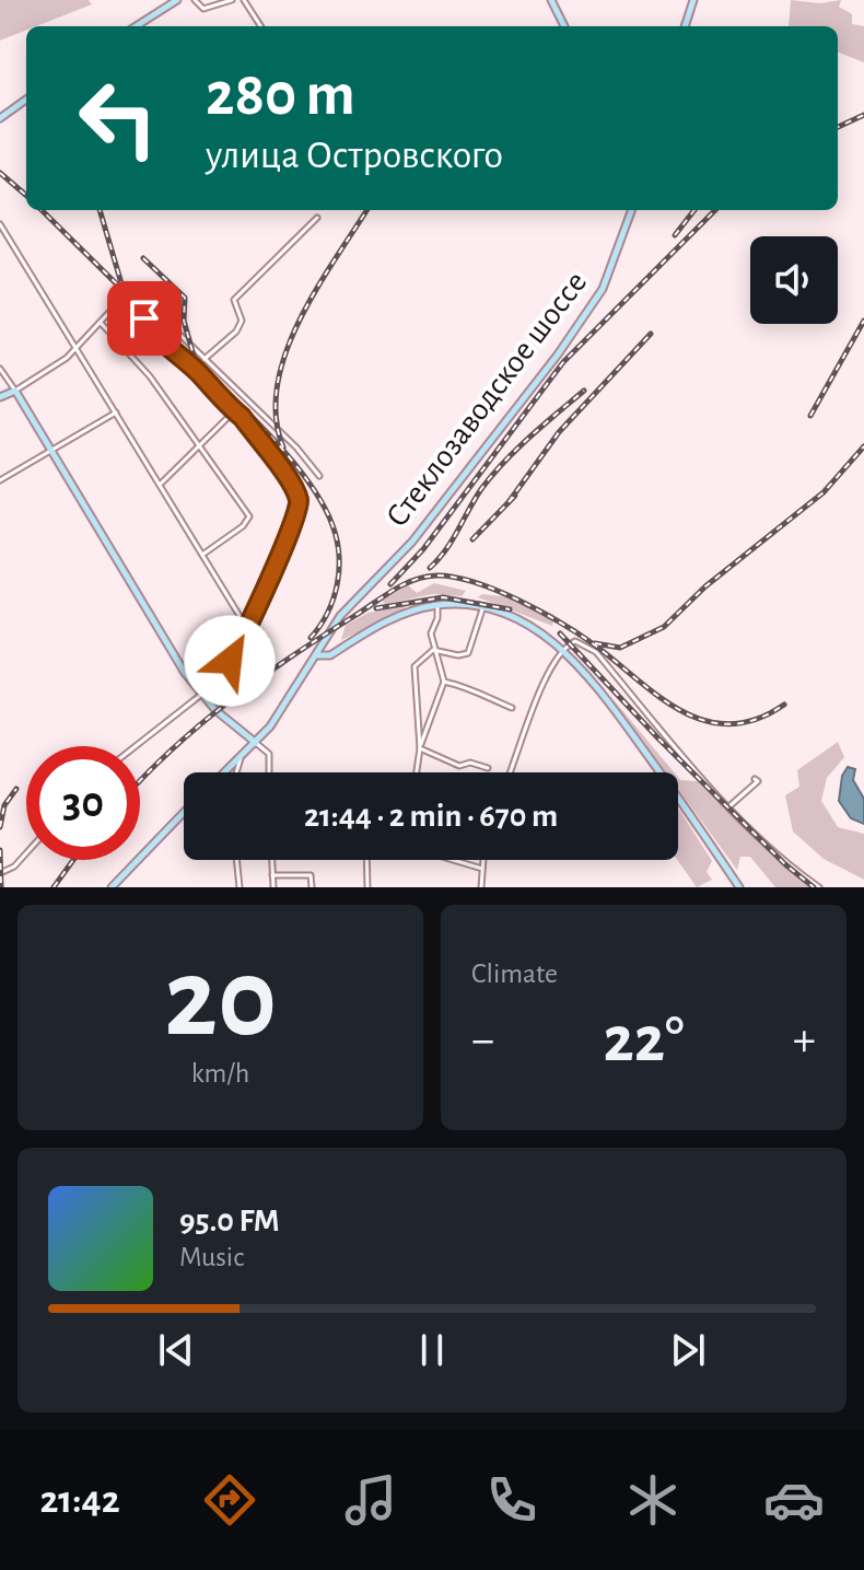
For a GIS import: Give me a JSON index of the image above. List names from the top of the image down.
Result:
{
  "streets": {
    "main road": ["Стеклозаводское шоссе"]
  },
  "page": {
    "turn": ["280 m", "улица Островского"],
    "limit": "30",
    "trip": "21:44 · 2 min · 670 m",
    "tile": [
      ["20", "km/h"],
      "Climate"
    ],
    "heat": ["−", "22°", "+"],
    "song": ["95.0 FM", "Music"],
    "tabs": "21:42"
  }
}
